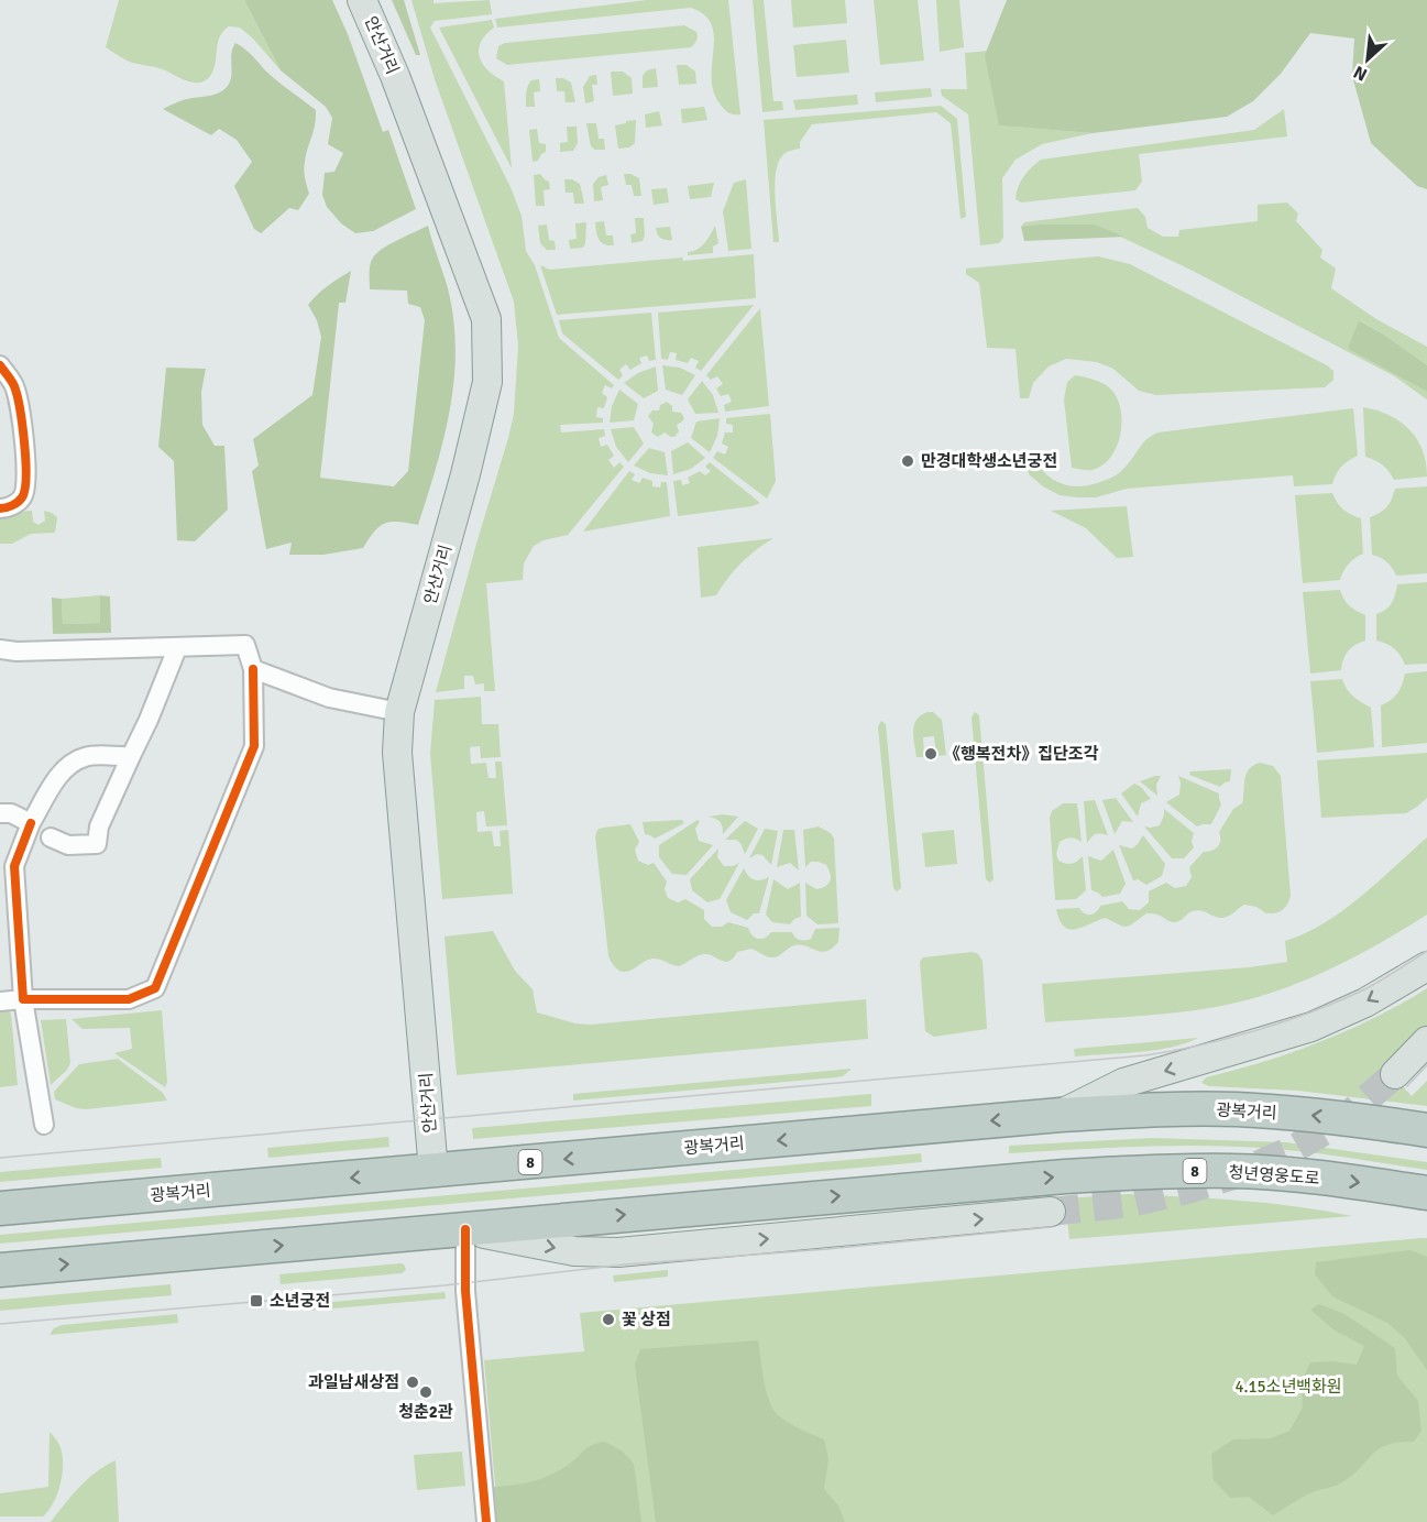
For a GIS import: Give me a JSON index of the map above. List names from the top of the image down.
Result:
{
  "streets": {
    "highway": ["광복거리", "8", "청년영웅도로"],
    "main road": ["안산거리"]
  },
  "crossings": [
    ["안산거리", "광복거리"],
    ["8", "청년영웅도로"]
  ],
  "one_way": ["청년영웅도로"],
  "parks": ["4.15소년백화원"],
  "places": {
    "other": [
      "만경대학생소년궁전",
      "《행복전차》집단조각",
      "꽃 상점",
      "과일남새상점",
      "청춘2관"
    ],
    "transit": ["소년궁전"]
  },
  "north": "bottom left"
}
